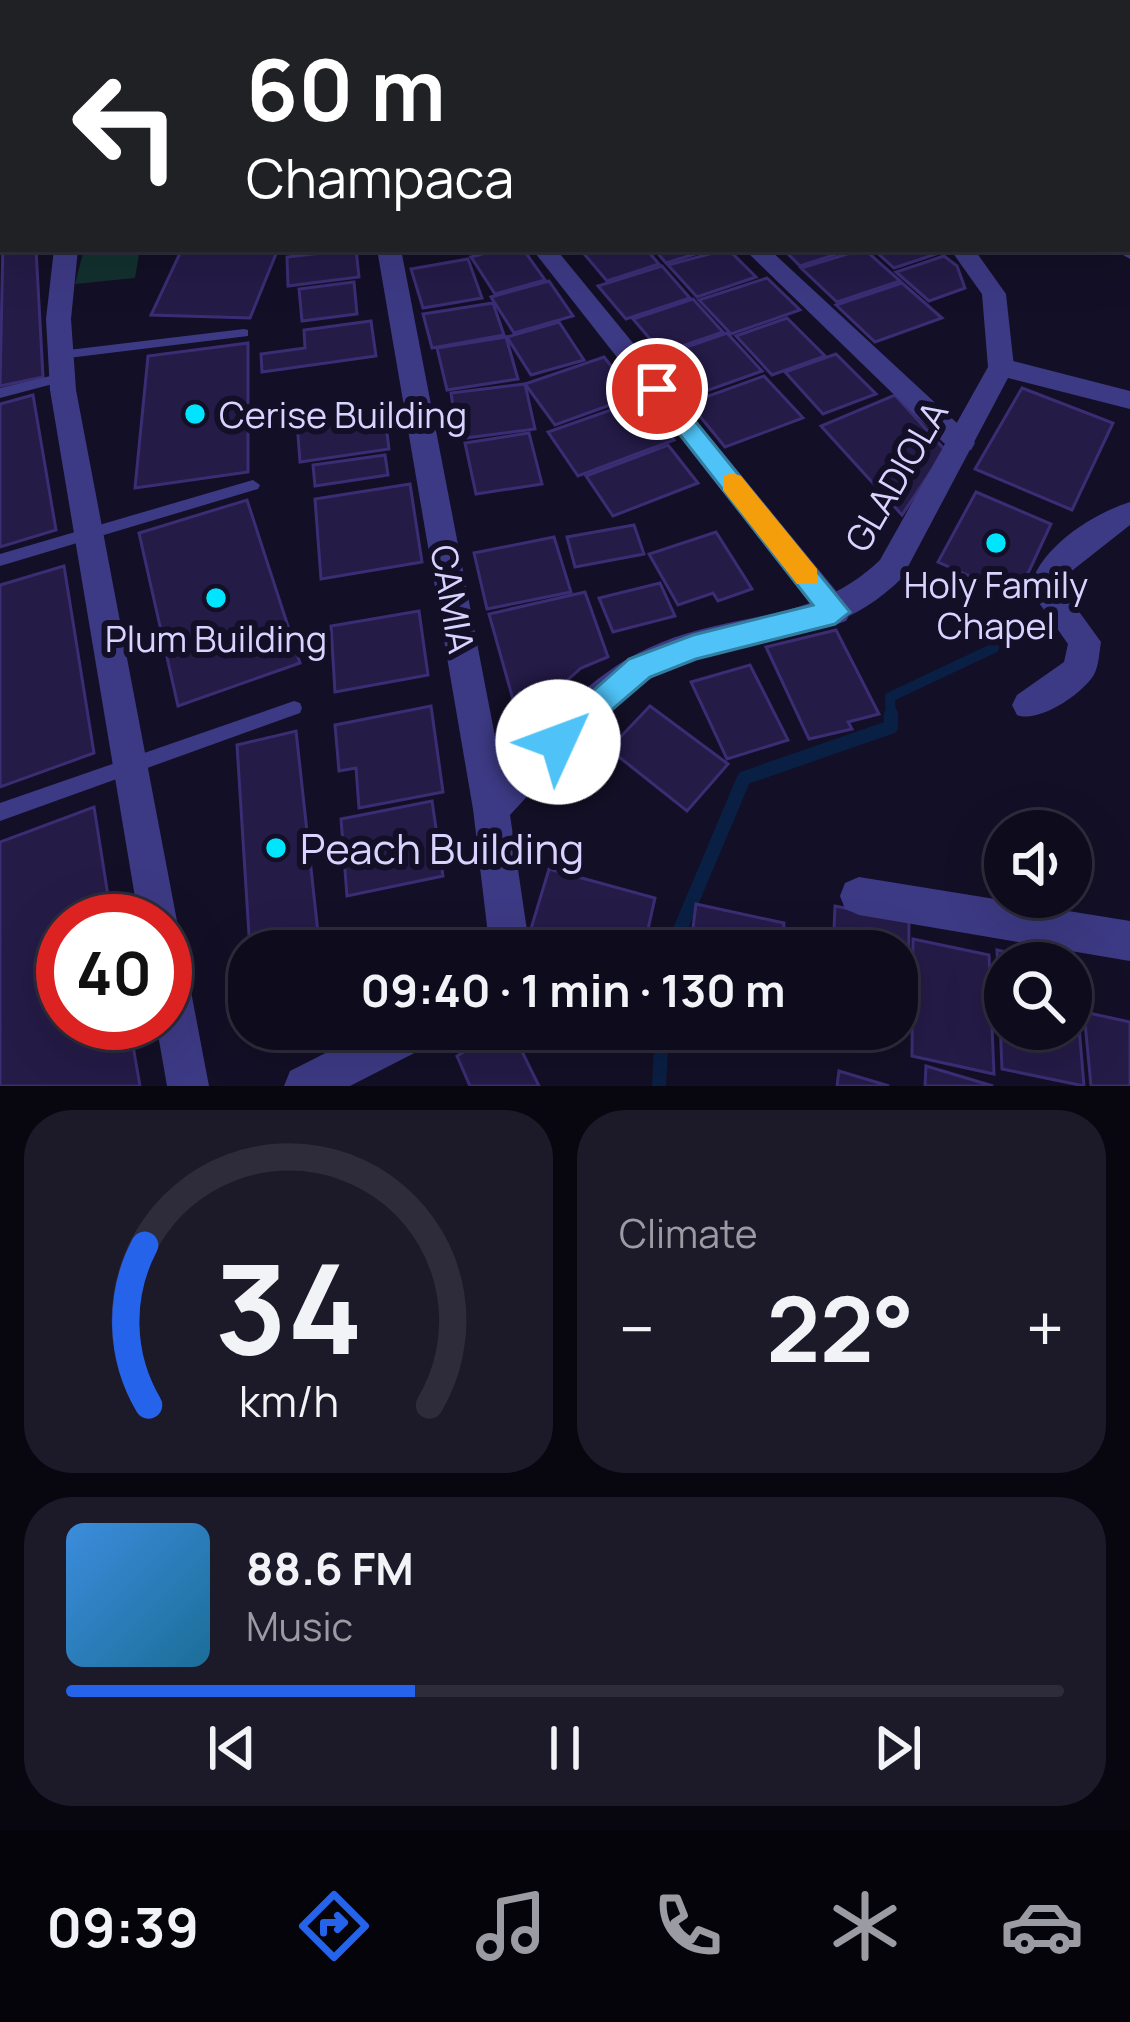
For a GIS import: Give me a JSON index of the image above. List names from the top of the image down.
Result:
{
  "streets": {
    "street": ["GLADIOLA", "CAMIA"]
  },
  "crossings": [
    ["GLADIOLA", "CAMIA"]
  ],
  "places": [
    "Cerise Building",
    "Holy Family Chapel",
    "Plum Building",
    "Peach Building"
  ],
  "page": {
    "turn": ["60 m", "Champaca"],
    "limit": "40",
    "trip": "09:40 · 1 min · 130 m",
    "tile": "Climate",
    "heat": ["−", "22°", "+"],
    "song": ["88.6 FM", "Music"],
    "tabs": "09:39",
    "gauge": ["34", "km/h"]
  }
}
